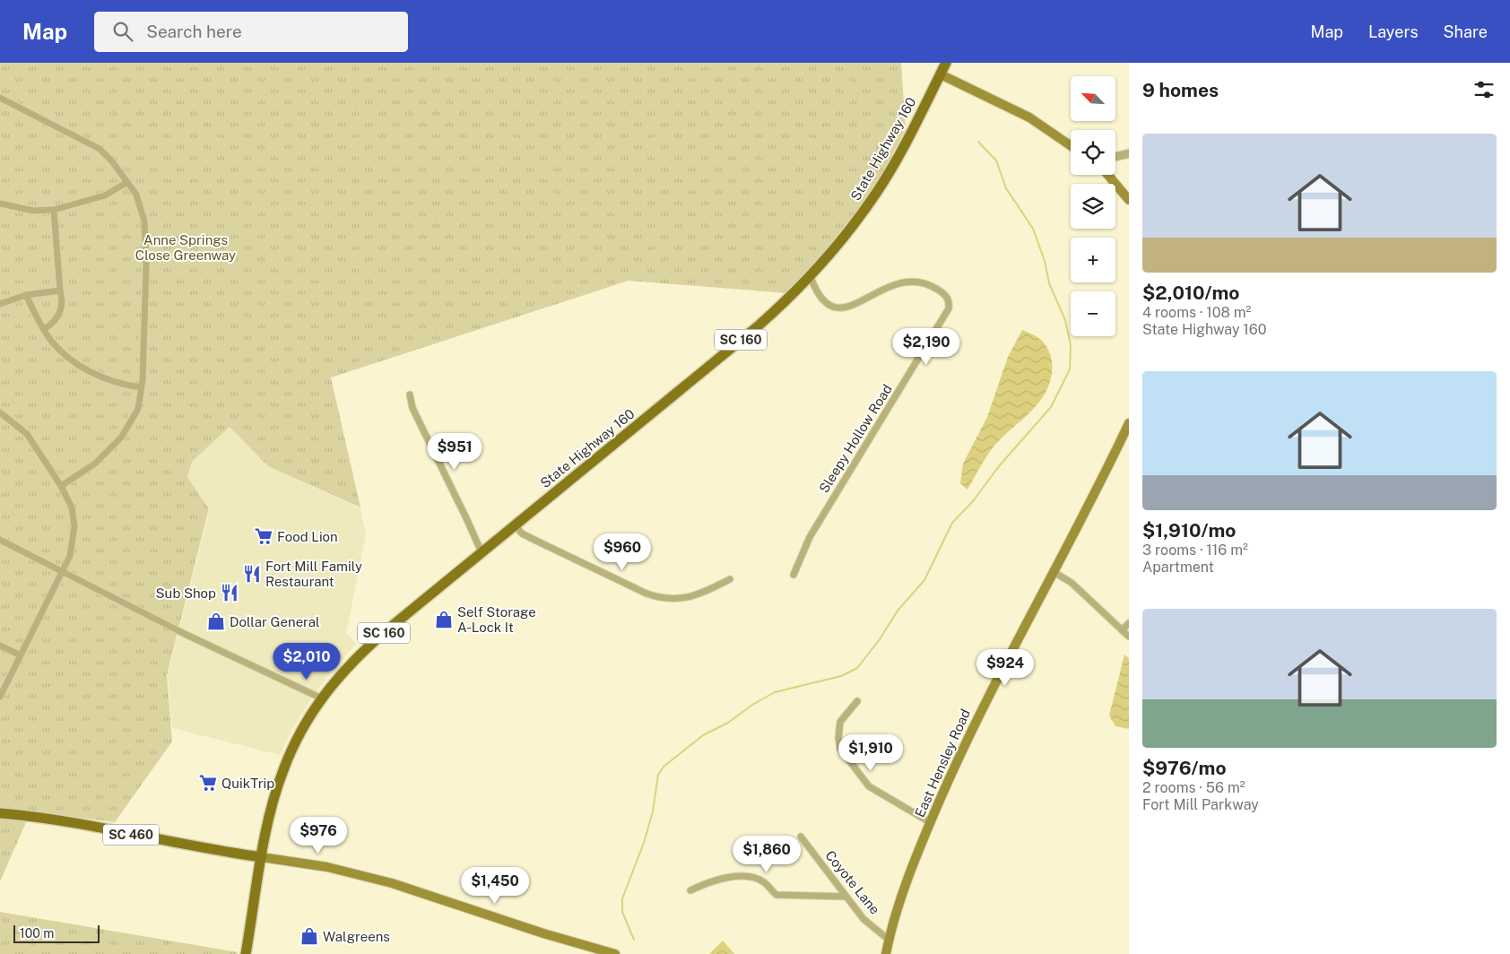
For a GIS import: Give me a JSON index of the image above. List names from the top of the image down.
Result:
{
  "streets": {
    "main road": [
      "State Highway 160",
      "SC 160",
      "East Hensley Road",
      "SC 460"
    ],
    "street": ["Sleepy Hollow Road", "Coyote Lane"]
  },
  "crossings": [
    ["State Highway 160", "SC 160"],
    ["State Highway 160", "Sleepy Hollow Road"],
    ["State Highway 160", "SC 460"],
    ["SC 160", "SC 460"],
    ["East Hensley Road", "Coyote Lane"]
  ],
  "parks": ["Anne Springs Close Greenway"],
  "places": {
    "supermarket": ["Food Lion", "QuikTrip"],
    "restaurant": ["Fort Mill Family Restaurant", "Sub Shop"],
    "shop": ["Self Storage A-Lock It", "Dollar General", "Walgreens"]
  },
  "scale_bar": "100 m",
  "north": "top left",
  "page": {
    "header": "Map",
    "search": "Search here",
    "nav": ["Map", "Layers", "Share"],
    "heading": "9 homes",
    "map_buttons": ["+", "−"],
    "list": [
      {
        "name": "$2,010/mo",
        "note": "4 rooms · 108 m² · State Highway 160"
      },
      {
        "name": "$1,910/mo",
        "note": "3 rooms · 116 m² · Apartment"
      },
      {
        "name": "$976/mo",
        "note": "2 rooms · 56 m² · Fort Mill Parkway"
      }
    ],
    "price": [
      "$2,190",
      "$951",
      "$960",
      "$2,010",
      "$924",
      "$1,910",
      "$976",
      "$1,860",
      "$1,450"
    ],
    "scale": "100 m"
  }
}
